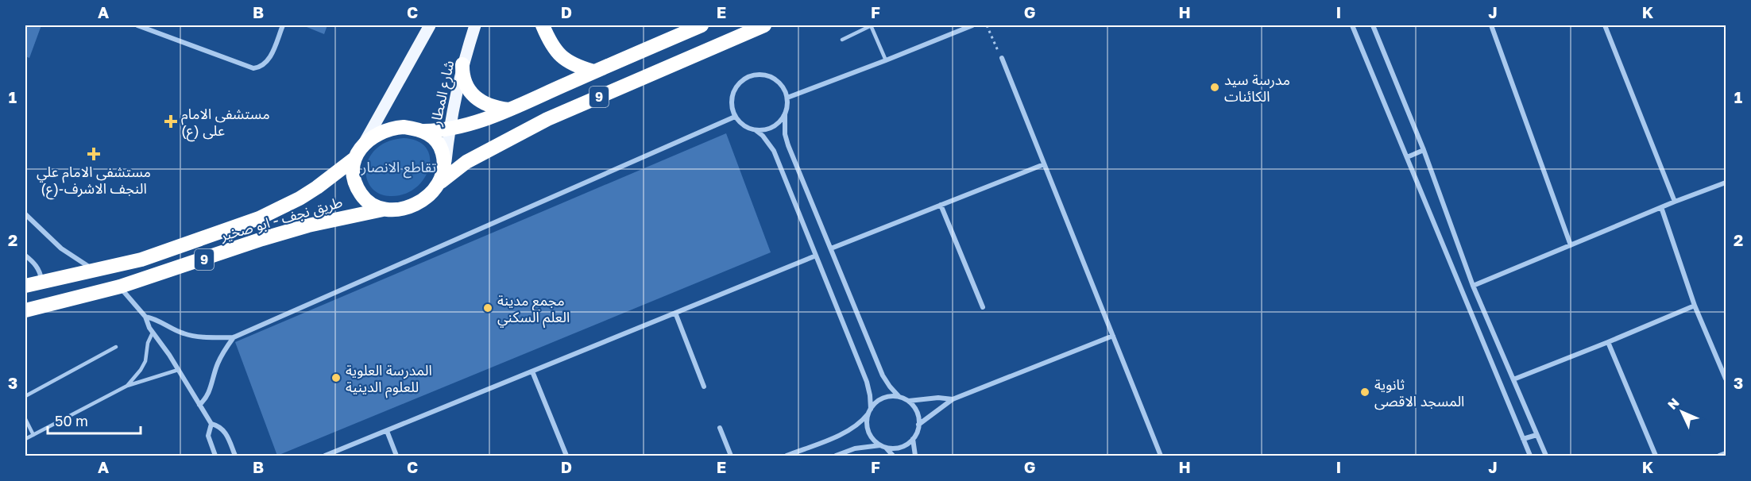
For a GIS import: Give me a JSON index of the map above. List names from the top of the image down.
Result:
{
  "streets": {
    "highway": ["9", "طريق نجف - ابو صخير"],
    "main road": ["شارع المطار"]
  },
  "crossings": [
    ["شارع المطار", "9"],
    ["شارع المطار", "طريق نجف - ابو صخير"],
    ["9", "طريق نجف - ابو صخير"]
  ],
  "parks": ["تقاطع الانصار"],
  "places": {
    "other": [
      "مدرسة سيد الكائنات",
      "مجمع مدينة العلم السكني",
      "المدرسة العلوية للعلوم الدينية",
      "ثانوية المسجد الاقصى"
    ],
    "health": ["مستشفی الامام علی (ع)", "مستشفى الامام علي (ع)-النجف الاشرف"]
  },
  "scale_bar": "50 m",
  "north": "top left",
  "grid": {
    "columns": [
      "A",
      "B",
      "C",
      "D",
      "E",
      "F",
      "G",
      "H",
      "I",
      "J",
      "K"
    ],
    "rows": ["1", "2", "3"]
  }
}
